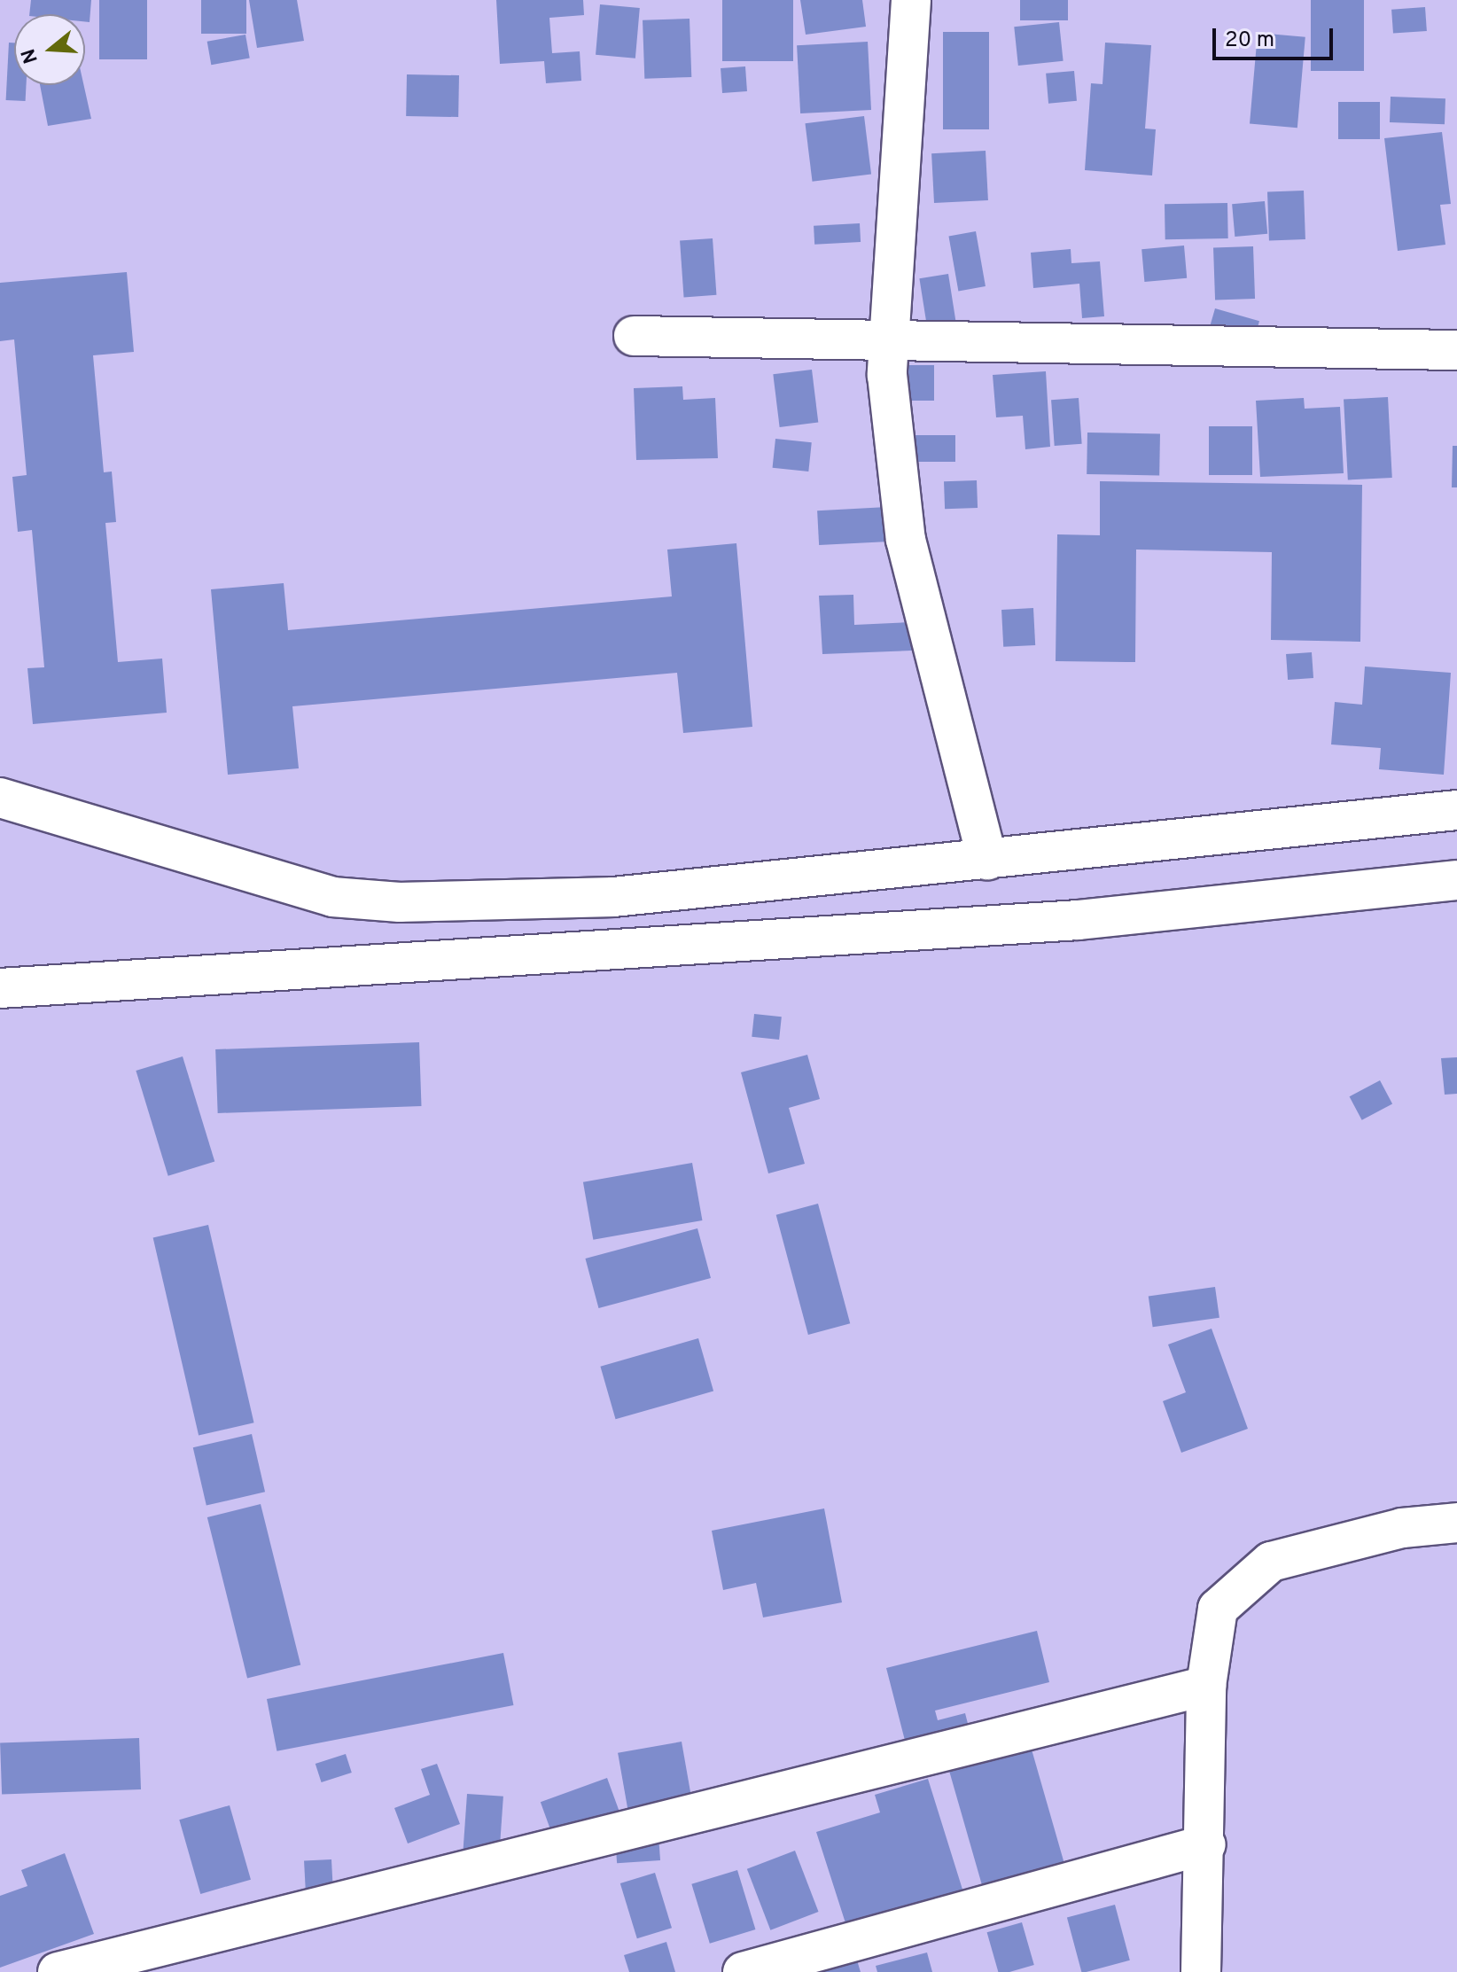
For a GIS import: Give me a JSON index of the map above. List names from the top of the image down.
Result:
{
  "scale_bar": "20 m",
  "north": "left"
}
